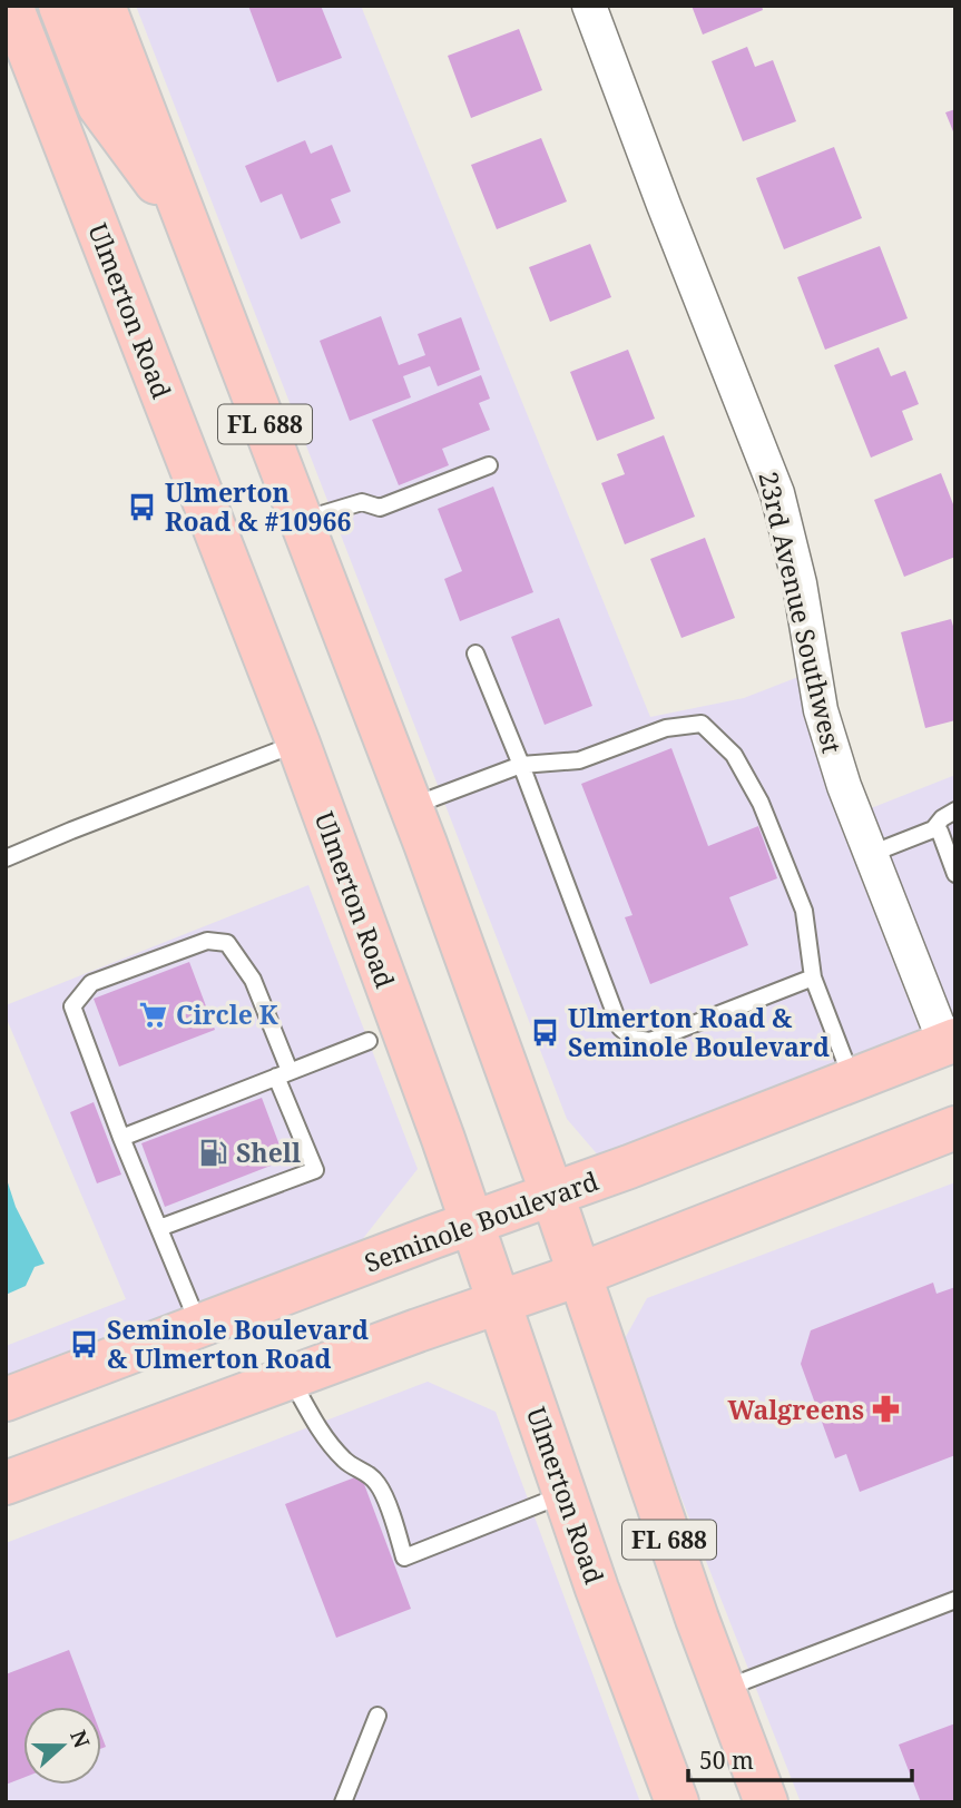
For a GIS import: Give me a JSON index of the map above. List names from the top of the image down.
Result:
{
  "streets": {
    "main road": ["Ulmerton Road", "FL 688", "Seminole Boulevard"],
    "street": ["23rd Avenue Southwest"]
  },
  "crossings": [
    ["Ulmerton Road", "Seminole Boulevard"],
    ["FL 688", "Seminole Boulevard"],
    ["23rd Avenue Southwest", "Seminole Boulevard"]
  ],
  "places": {
    "bus stop": ["Ulmerton Road & #10966", "Ulmerton Road & Seminole Boulevard", "Seminole Boulevard & Ulmerton Road"],
    "supermarket": ["Circle K"],
    "fuel station": ["Shell"],
    "pharmacy": ["Walgreens"]
  },
  "scale_bar": "50 m",
  "north": "right"
}
